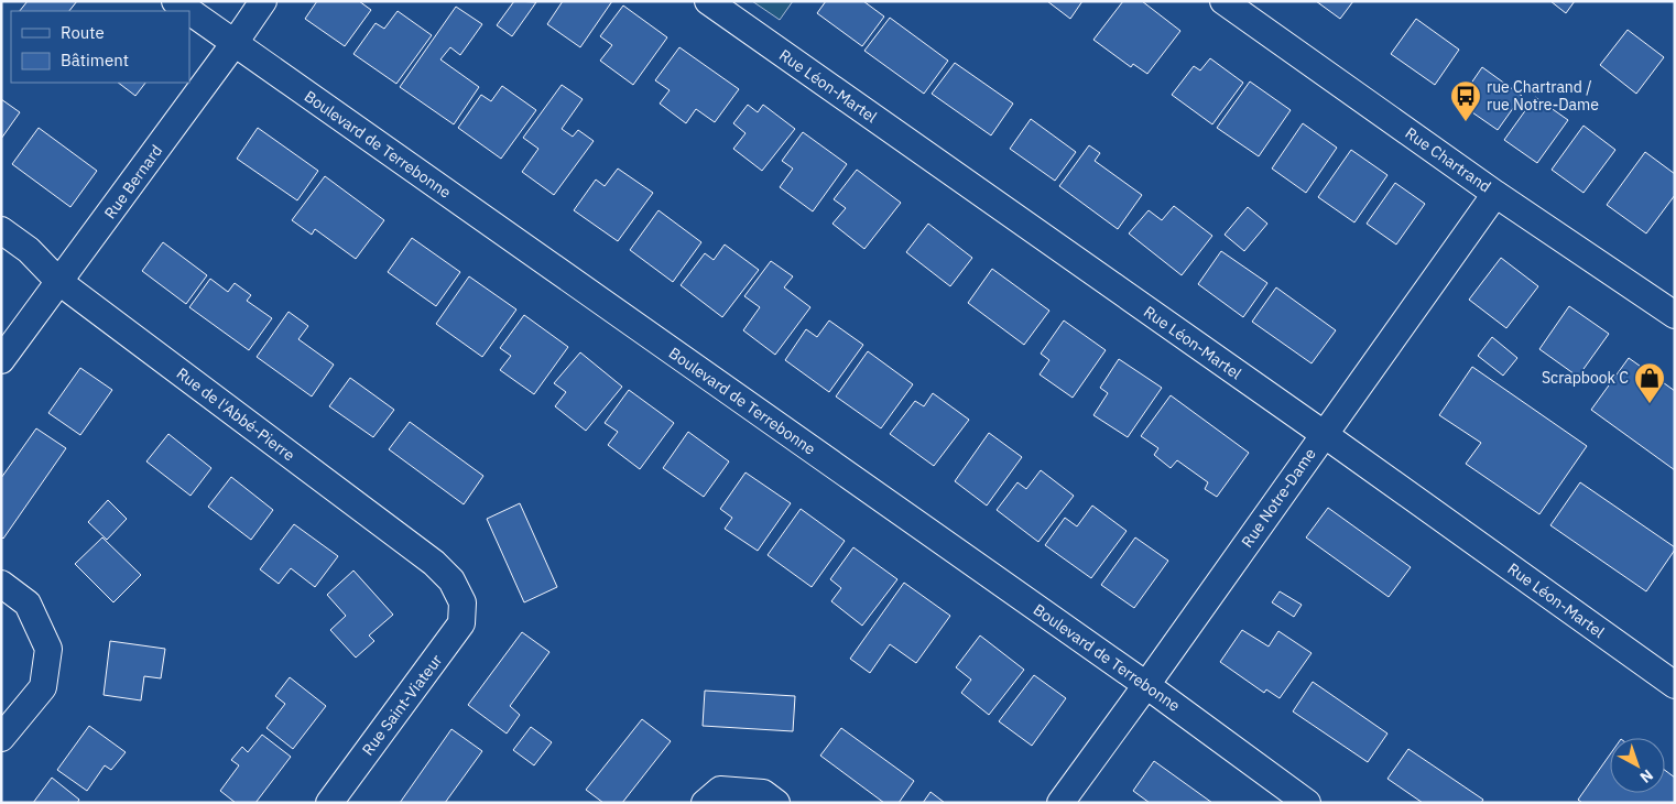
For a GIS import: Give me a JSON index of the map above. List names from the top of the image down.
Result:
{
  "streets": {
    "street": [
      "Rue Léon-Martel",
      "Boulevard de Terrebonne",
      "Rue Chartrand",
      "Rue Bernard",
      "Rue de l'Abbé-Pierre",
      "Rue Notre-Dame",
      "Rue Saint-Viateur"
    ]
  },
  "crossings": [
    ["Rue Léon-Martel", "Rue Notre-Dame"],
    ["Boulevard de Terrebonne", "Rue Bernard"],
    ["Boulevard de Terrebonne", "Rue Notre-Dame"],
    ["Rue Chartrand", "Rue Notre-Dame"],
    ["Rue Bernard", "Rue de l'Abbé-Pierre"],
    ["Rue de l'Abbé-Pierre", "Rue Saint-Viateur"]
  ],
  "places": {
    "bus stop": ["rue Chartrand / rue Notre-Dame"],
    "shop": ["Scrapbook C"]
  },
  "legend": ["Route", "Bâtiment"],
  "north": "bottom right"
}
